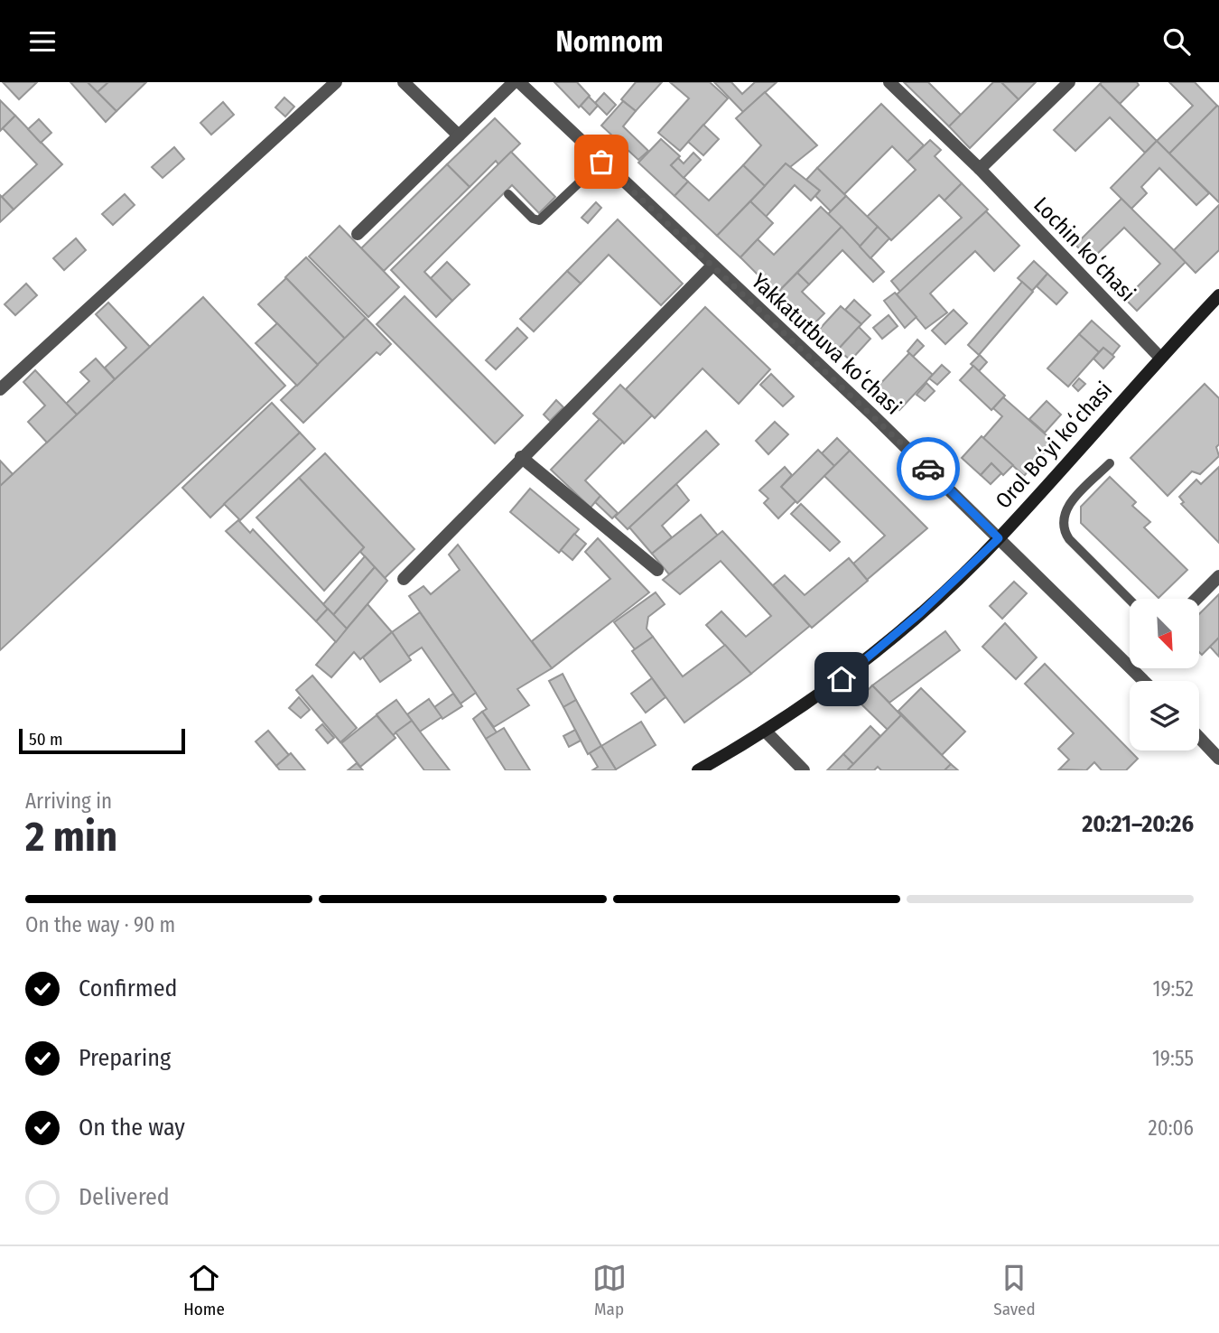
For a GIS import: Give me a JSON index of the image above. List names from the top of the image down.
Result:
{
  "streets": {
    "street": ["Lochin koʻchasi", "Yakkatutbuva koʻchasi", "Orol Boʻyi koʻchasi"]
  },
  "crossings": [
    ["Lochin koʻchasi", "Orol Boʻyi koʻchasi"],
    ["Yakkatutbuva koʻchasi", "Orol Boʻyi koʻchasi"]
  ],
  "scale_bar": "50 m",
  "north": "bottom right",
  "page": {
    "header": "Nomnom",
    "scale": "50 m",
    "heading": ["2 min", "Arriving in", "20:21–20:26"],
    "bar": "On the way · 90 m",
    "list": [
      ["Confirmed", "19:52"],
      ["Preparing", "19:55"],
      ["On the way", "20:06"],
      "Delivered"
    ],
    "tabs": ["Home", "Map", "Saved"]
  }
}
